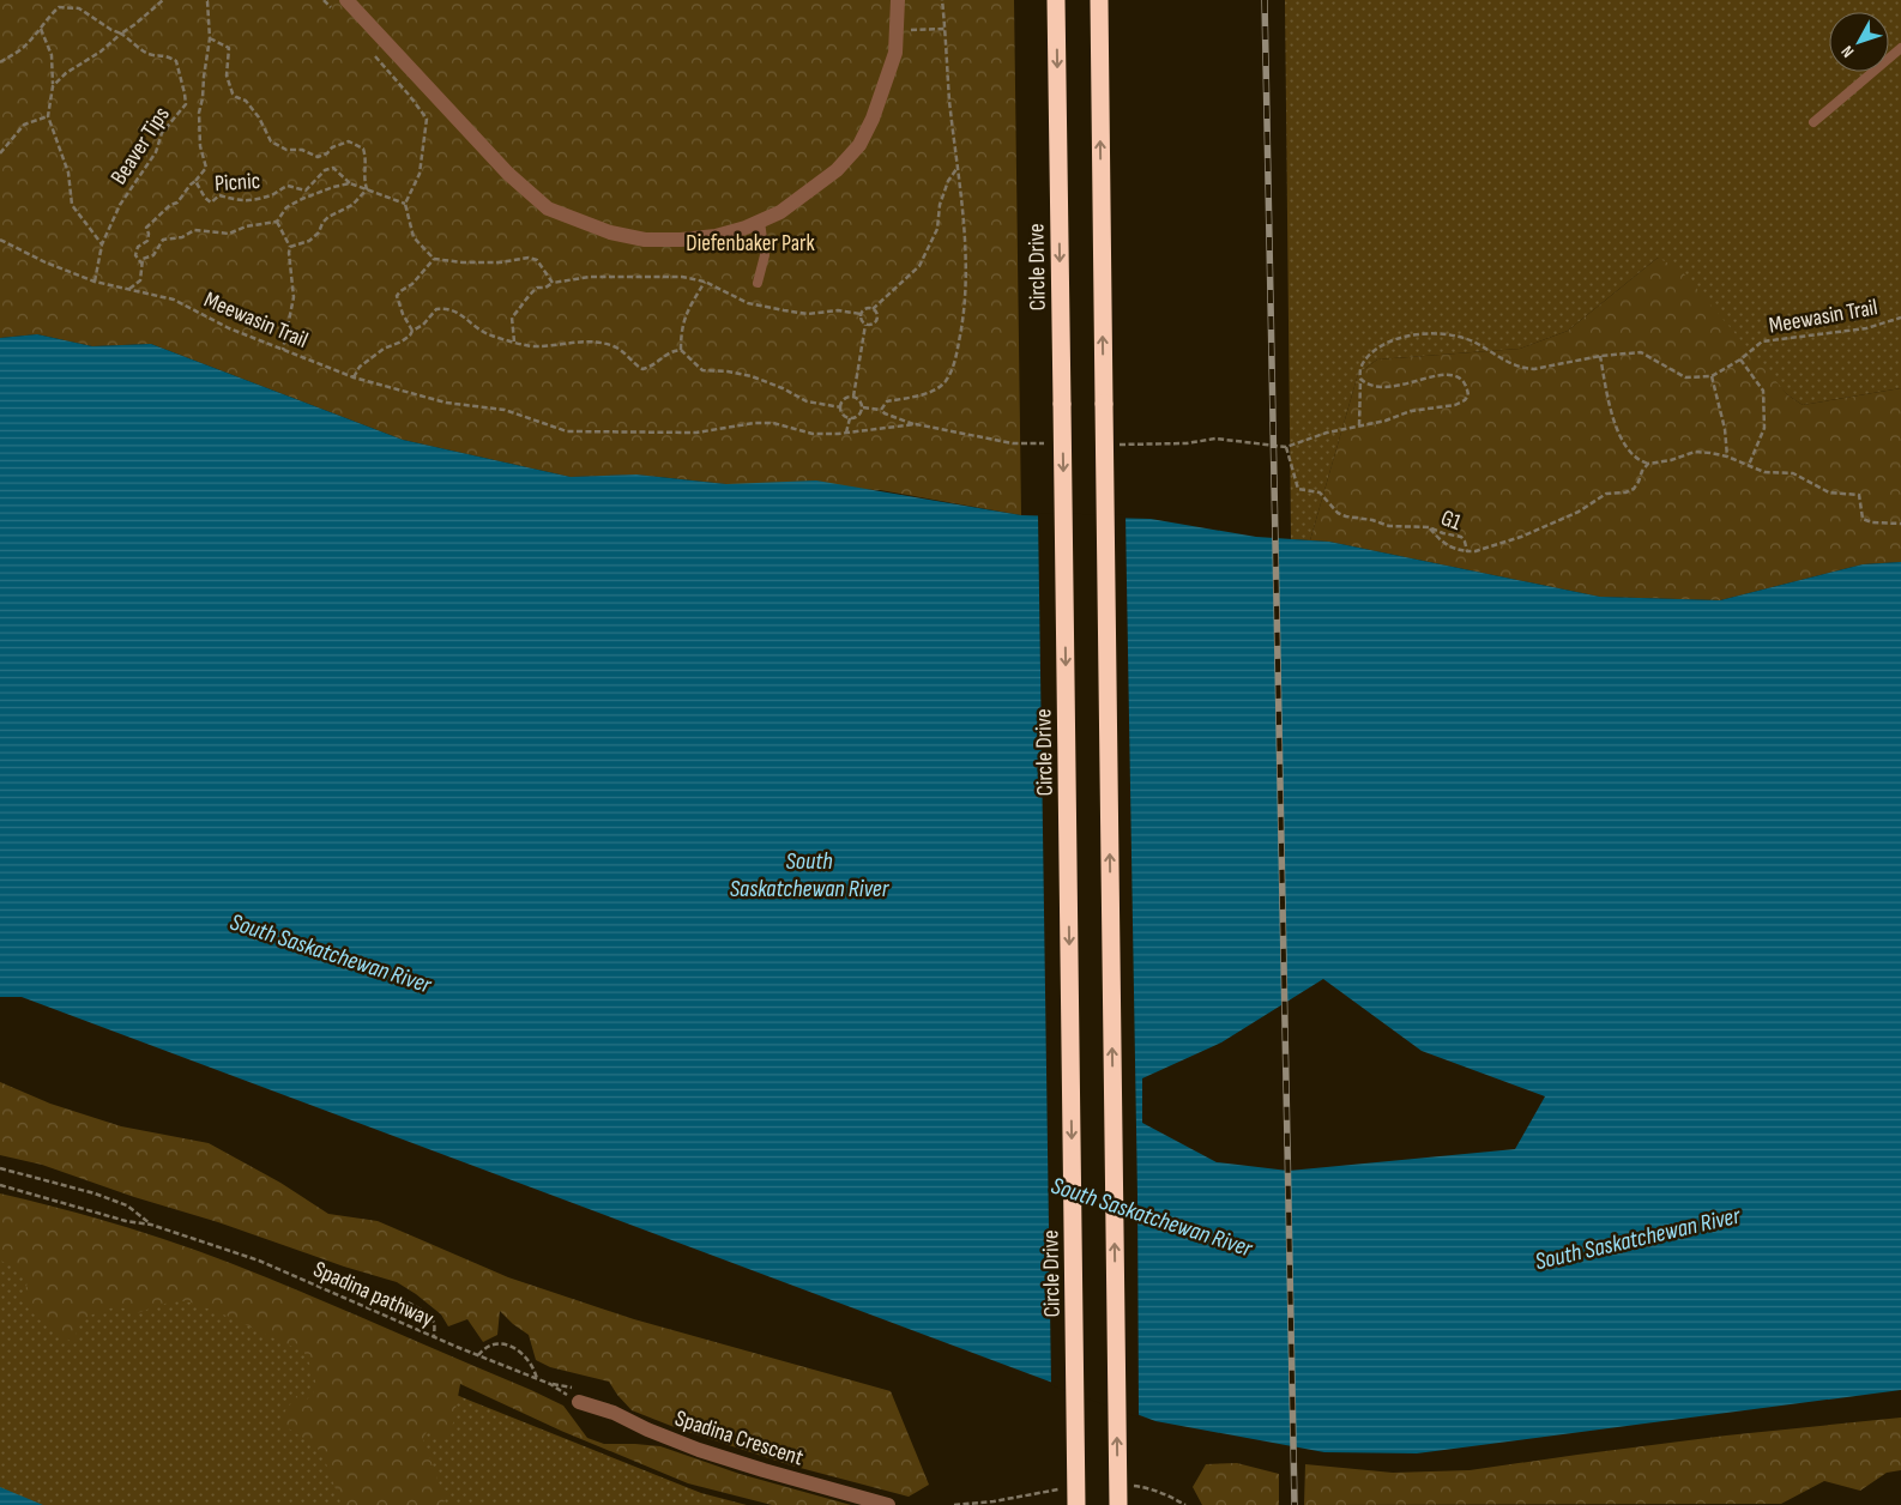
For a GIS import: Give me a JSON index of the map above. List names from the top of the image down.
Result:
{
  "streets": {
    "highway": ["Circle Drive"],
    "street": ["Spadina Crescent"],
    "path": [
      "Beaver Tips",
      "Picnic",
      "Meewasin Trail",
      "G1",
      "Spadina pathway"
    ]
  },
  "crossings": [
    ["Beaver Tips", "Meewasin Trail"],
    ["Spadina pathway", "Spadina Crescent"]
  ],
  "water": ["South Saskatchewan River"],
  "parks": ["Diefenbaker Park"],
  "north": "bottom left"
}
